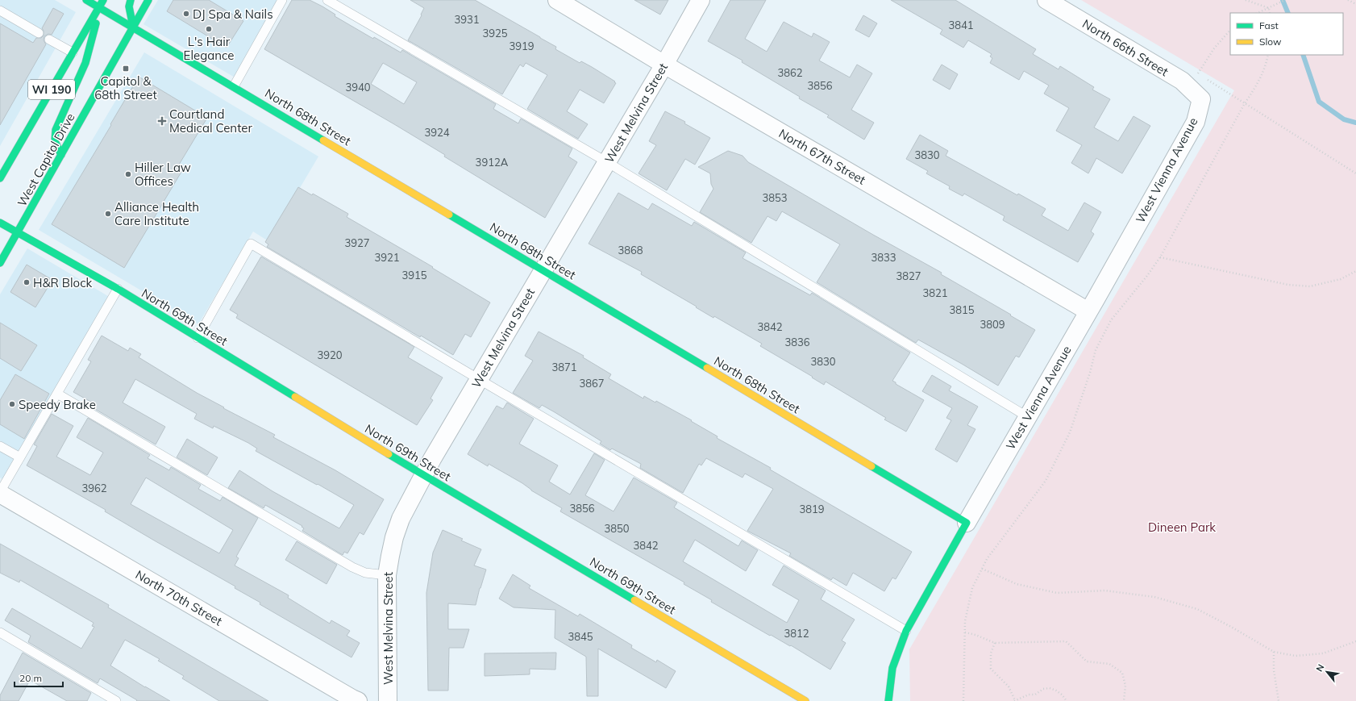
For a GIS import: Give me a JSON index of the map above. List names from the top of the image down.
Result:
{
  "streets": {
    "street": [
      "North 66th Street",
      "WI 190",
      "West Melvina Street",
      "North 68th Street",
      "North 67th Street",
      "West Capitol Drive",
      "West Vienna Avenue",
      "North 69th Street",
      "North 70th Street"
    ]
  },
  "crossings": [
    ["North 66th Street", "West Vienna Avenue"],
    ["WI 190", "North 68th Street"],
    ["West Melvina Street", "North 68th Street"],
    ["West Melvina Street", "North 67th Street"],
    ["West Melvina Street", "North 69th Street"],
    ["North 68th Street", "West Capitol Drive"],
    ["North 68th Street", "West Vienna Avenue"],
    ["North 67th Street", "West Vienna Avenue"],
    ["West Capitol Drive", "North 69th Street"]
  ],
  "parks": ["Dineen Park"],
  "places": {
    "other": [
      "DJ Spa & Nails",
      "L's Hair Elegance",
      "Hiller Law Offices",
      "Alliance Health Care Institute",
      "H&R Block",
      "Speedy Brake"
    ],
    "transit": ["Capitol & 68th Street"],
    "health": ["Courtland Medical Center"]
  },
  "house_numbers": [
    "3931",
    "3841",
    "3925",
    "3919",
    "3862",
    "3856",
    "3940",
    "3924",
    "3830",
    "3912A",
    "3853",
    "3927",
    "3868",
    "3921",
    "3833",
    "3915",
    "3827",
    "3821",
    "3815",
    "3809",
    "3842",
    "3836",
    "3920",
    "3830",
    "3871",
    "3867",
    "3962",
    "3856",
    "3819",
    "3850",
    "3842",
    "3812",
    "3845"
  ],
  "legend": ["Fast", "Slow"],
  "scale_bar": "20 m",
  "north": "top left"
}
